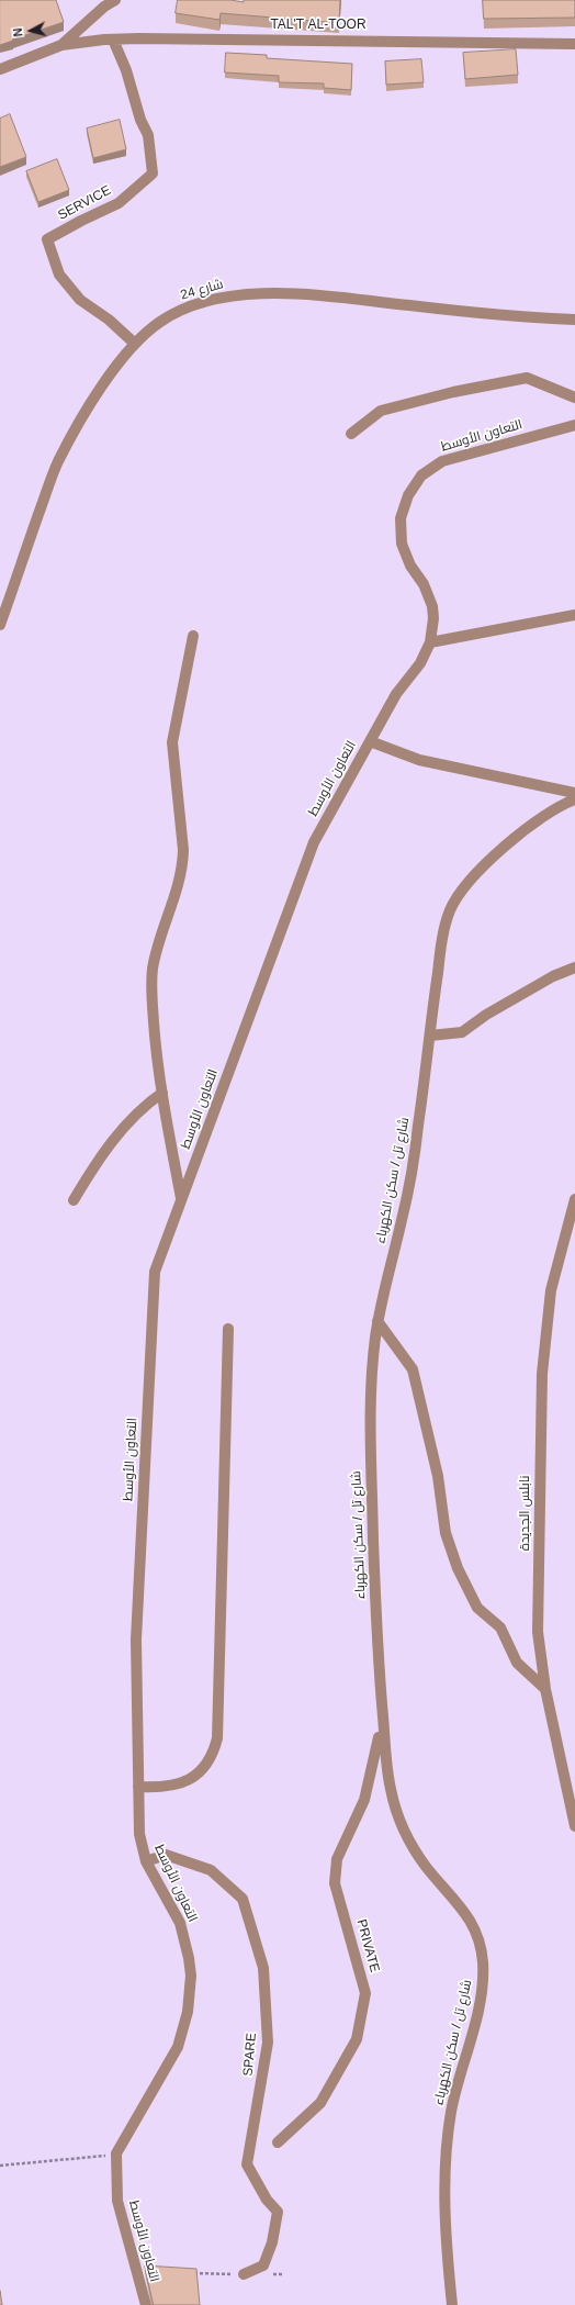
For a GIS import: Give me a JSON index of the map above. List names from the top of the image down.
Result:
{
  "streets": {
    "street": [
      "TAL'T AL-TOOR",
      "SERVICE",
      "شارع 24",
      "التعاون الأوسط",
      "شارع تل / سكن الكهرباء",
      "نابلس الجديدة",
      "PRIVATE",
      "SPARE"
    ]
  },
  "crossings": [
    ["TAL'T AL-TOOR", "SERVICE"],
    ["SERVICE", "شارع 24"],
    ["التعاون الأوسط", "SPARE"]
  ],
  "north": "left"
}
